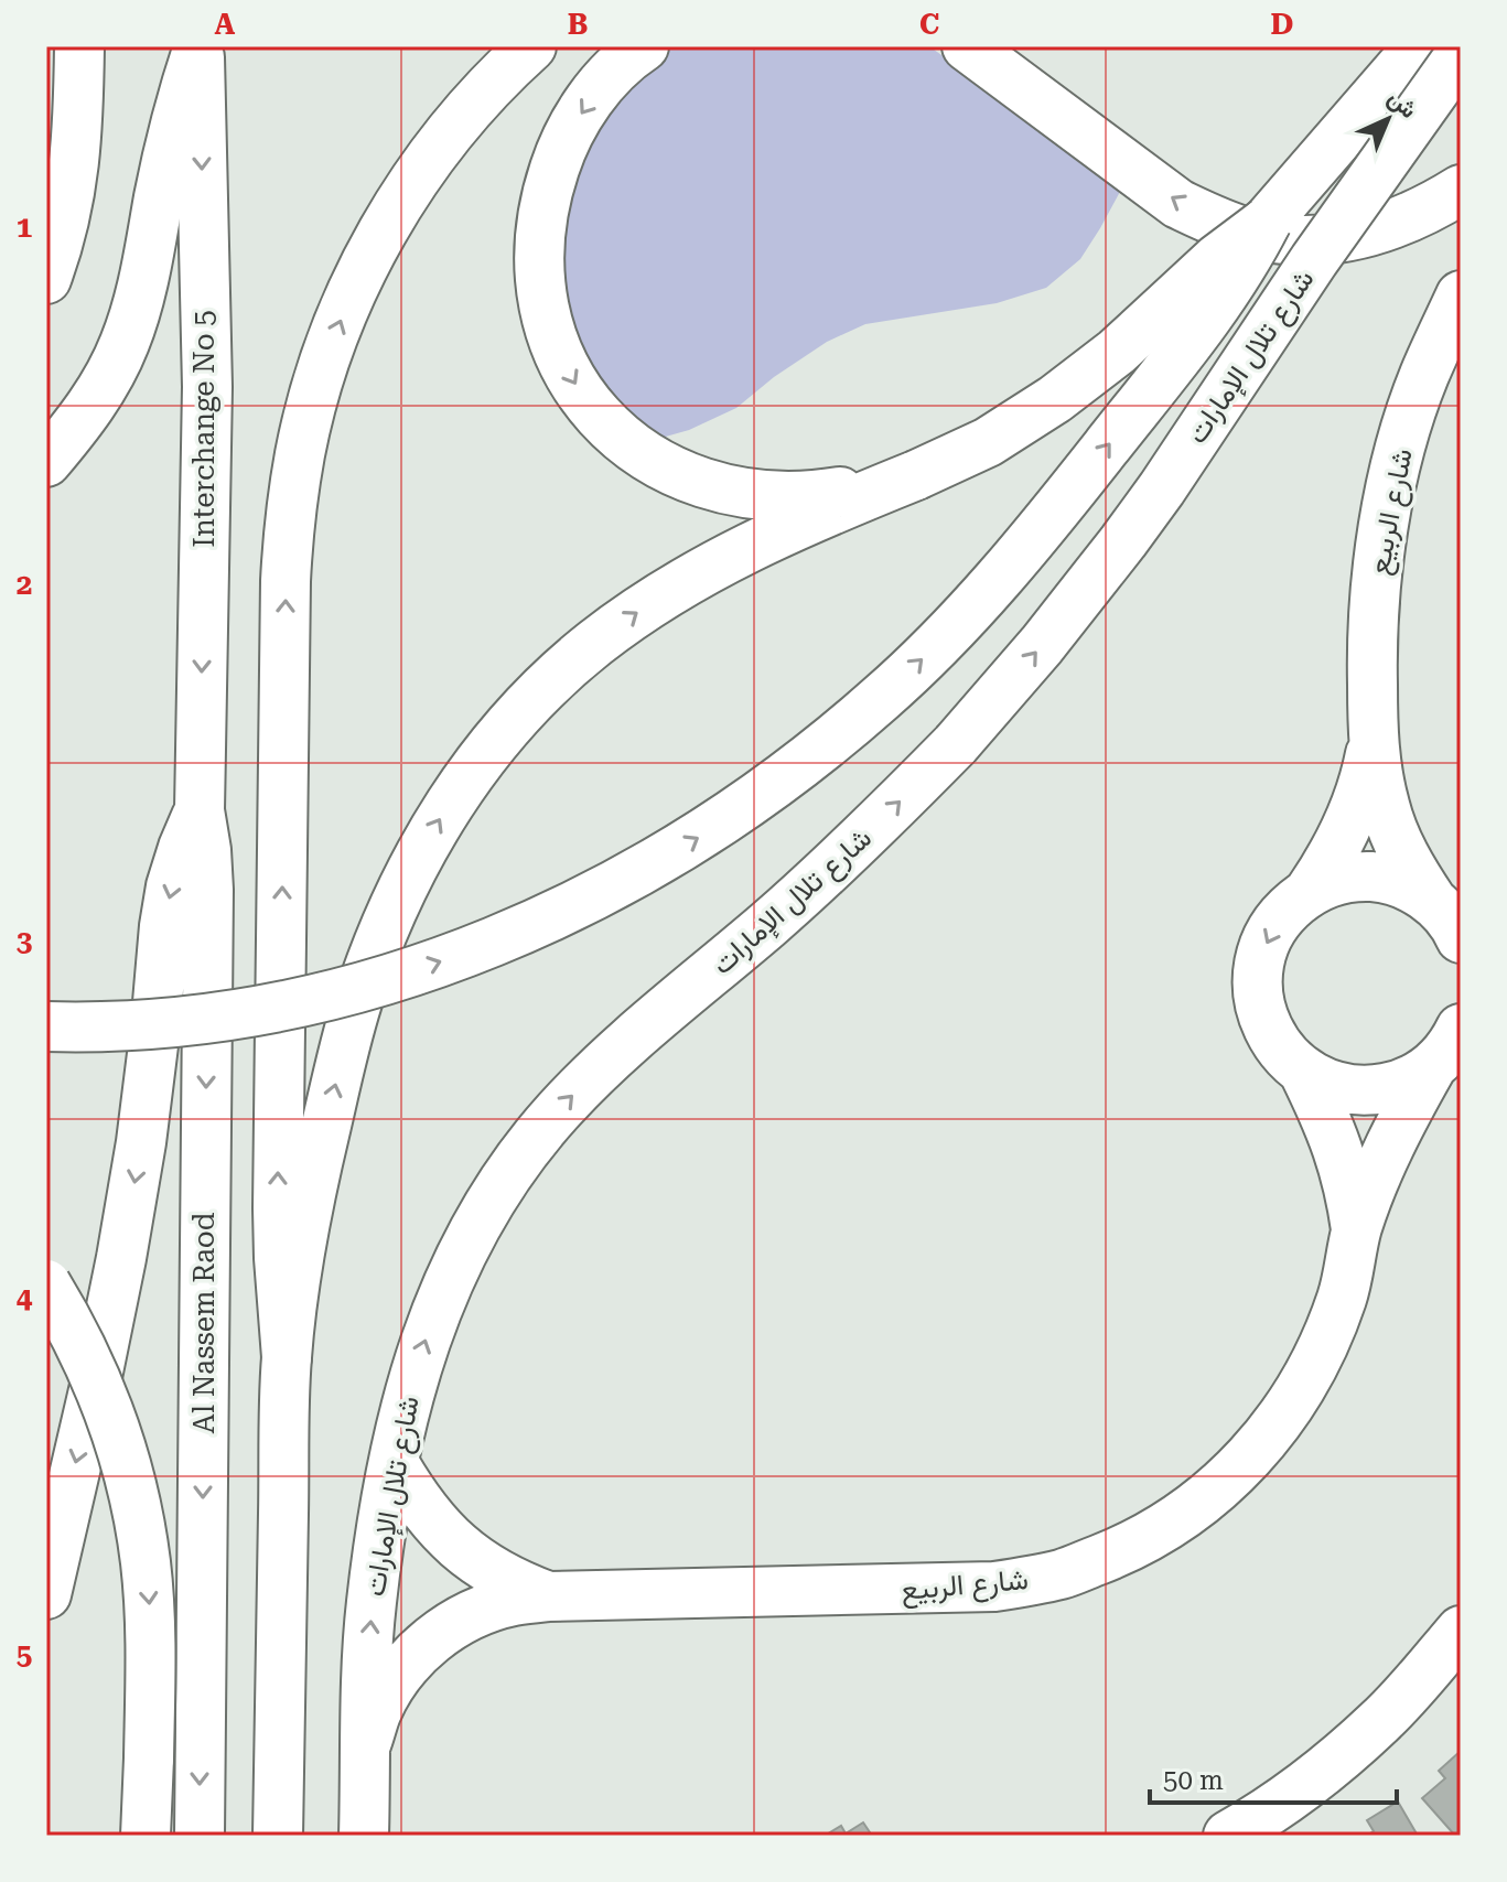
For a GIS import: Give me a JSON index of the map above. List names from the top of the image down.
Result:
{
  "streets": {
    "main road": [
      "شارع تلال الإمارات",
      "Interchange No 5",
      "شارع الربيع",
      "Al Nassem Raod"
    ]
  },
  "crossings": [
    ["شارع تلال الإمارات", "شارع الربيع"],
    ["Interchange No 5", "Al Nassem Raod"]
  ],
  "scale_bar": "50 m",
  "north": "top right",
  "grid": {
    "columns": [
      "A",
      "B",
      "C",
      "D"
    ],
    "rows": [
      "1",
      "2",
      "3",
      "4",
      "5"
    ]
  }
}
